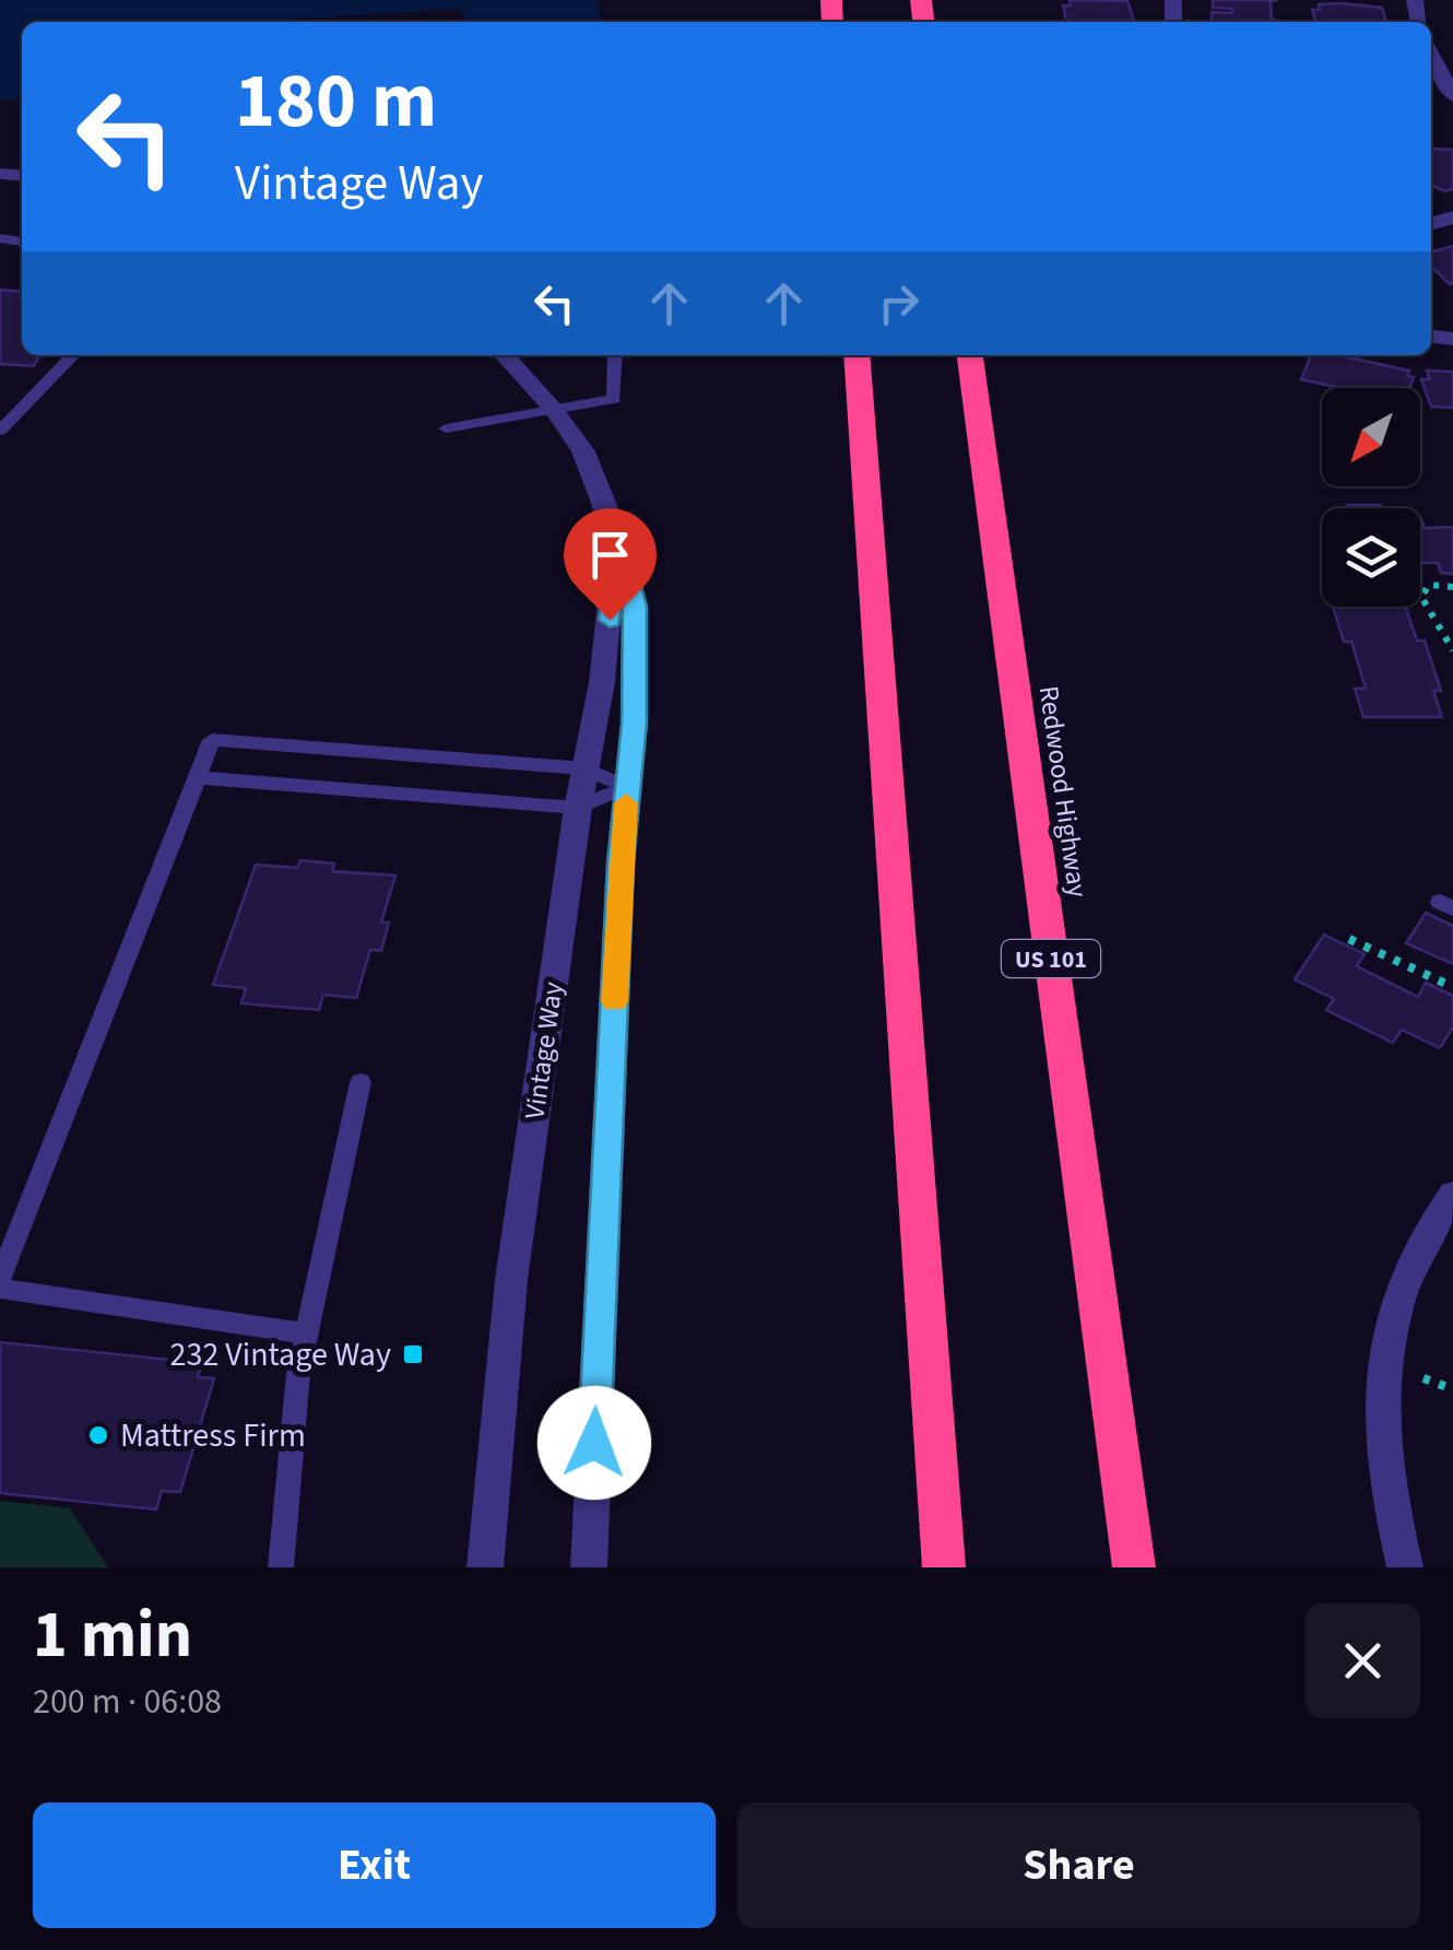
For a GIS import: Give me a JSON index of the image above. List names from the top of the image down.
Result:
{
  "streets": {
    "highway": ["Redwood Highway", "US 101"],
    "street": ["Vintage Way"]
  },
  "places": {
    "transit": ["232 Vintage Way"],
    "other": ["Mattress Firm"]
  },
  "north": "bottom left",
  "page": {
    "turn": ["180 m", "Vintage Way"],
    "heading": ["1 min", "200 m · 06:08"],
    "buttons": ["Exit", "Share"]
  }
}
